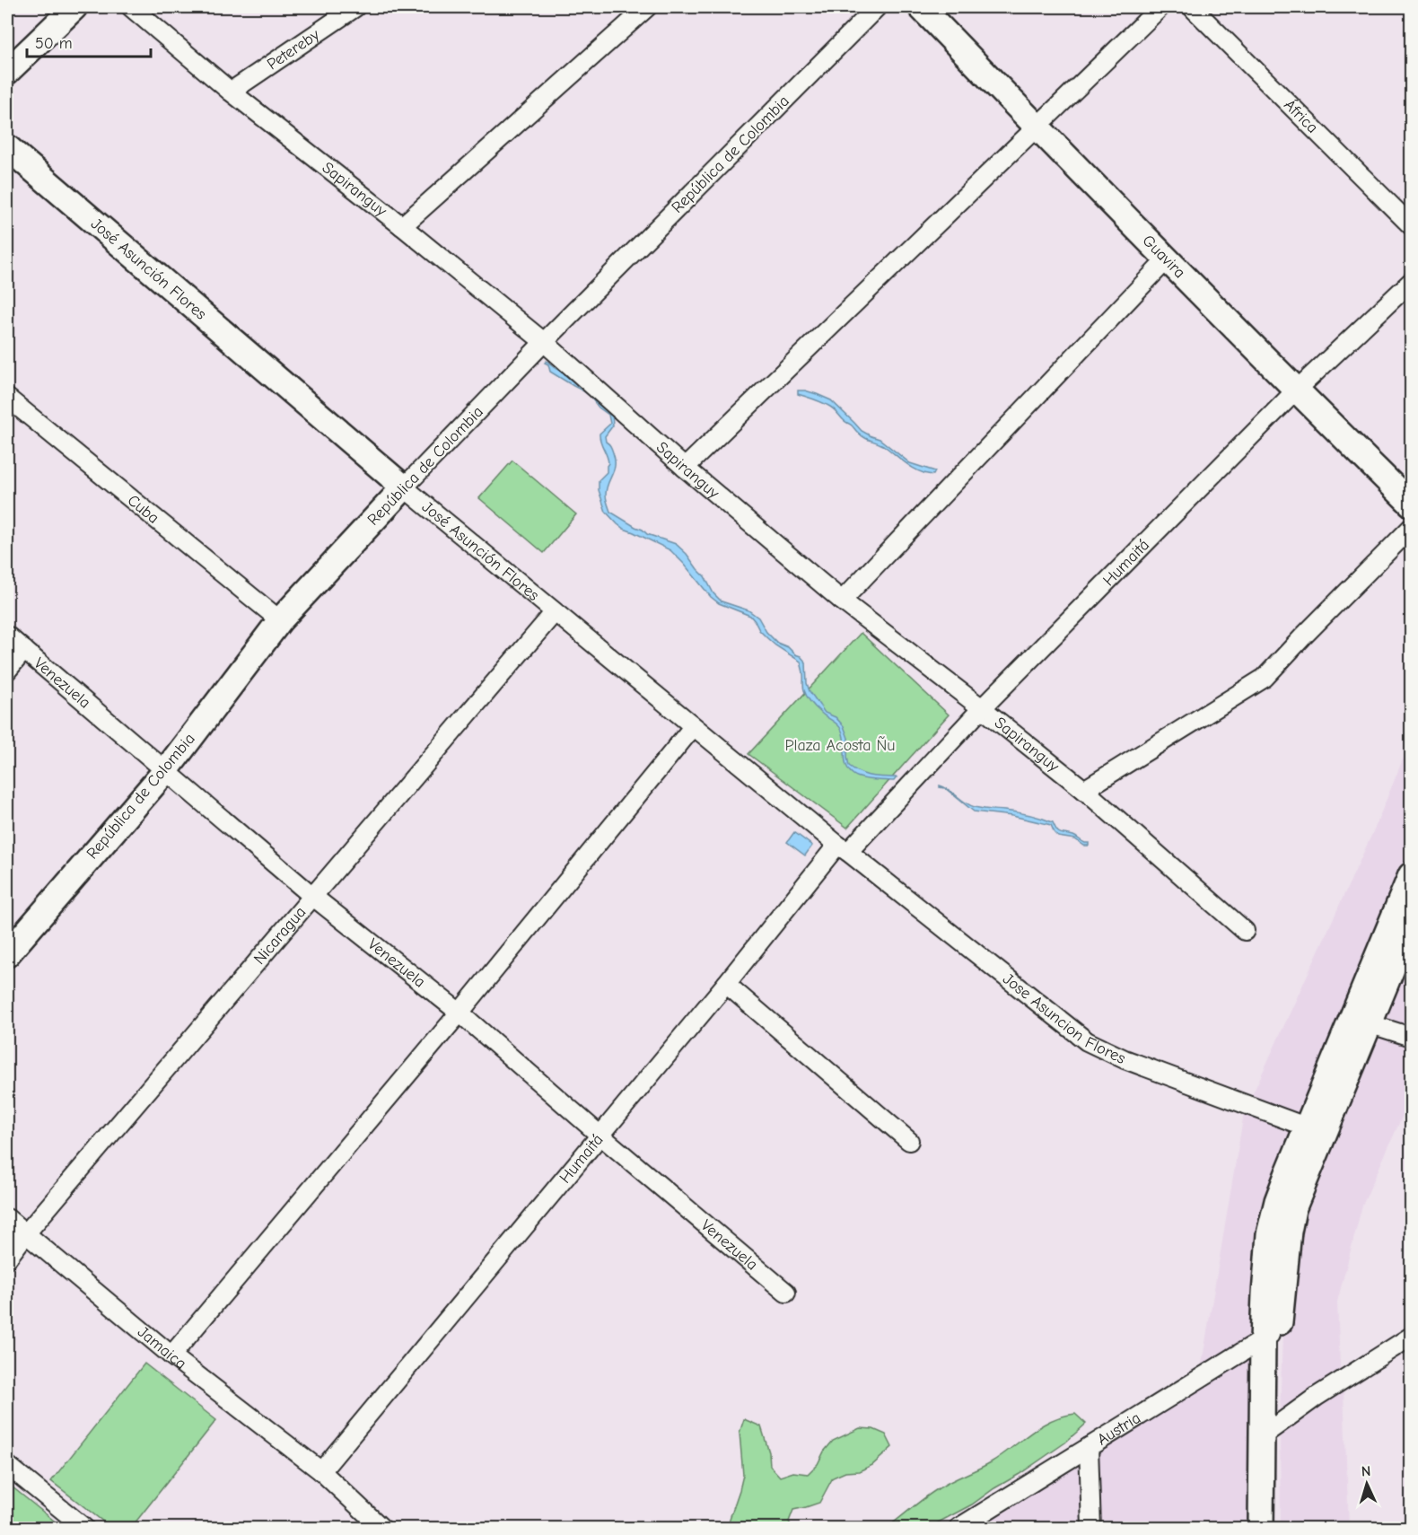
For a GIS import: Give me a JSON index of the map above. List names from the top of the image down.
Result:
{
  "streets": {
    "street": [
      "Petereby",
      "África",
      "República de Colombia",
      "Sapiranguy",
      "Guavira",
      "José Asunción Flores",
      "Cuba",
      "Humaitá",
      "Venezuela",
      "Nicaragua",
      "Jose Asuncion Flores",
      "Jamaica",
      "Austria"
    ]
  },
  "crossings": [
    ["Petereby", "Sapiranguy"],
    ["República de Colombia", "Sapiranguy"],
    ["República de Colombia", "José Asunción Flores"],
    ["República de Colombia", "Cuba"],
    ["República de Colombia", "Venezuela"],
    ["Sapiranguy", "Humaitá"],
    ["Guavira", "Humaitá"],
    ["José Asunción Flores", "Humaitá"],
    ["José Asunción Flores", "Nicaragua"],
    ["José Asunción Flores", "Jose Asuncion Flores"],
    ["Humaitá", "Venezuela"],
    ["Humaitá", "Jose Asuncion Flores"],
    ["Humaitá", "Jamaica"],
    ["Venezuela", "Nicaragua"],
    ["Nicaragua", "Jamaica"]
  ],
  "parks": ["Plaza Acosta Ñu"],
  "scale_bar": "50 m",
  "north": "top"
}
